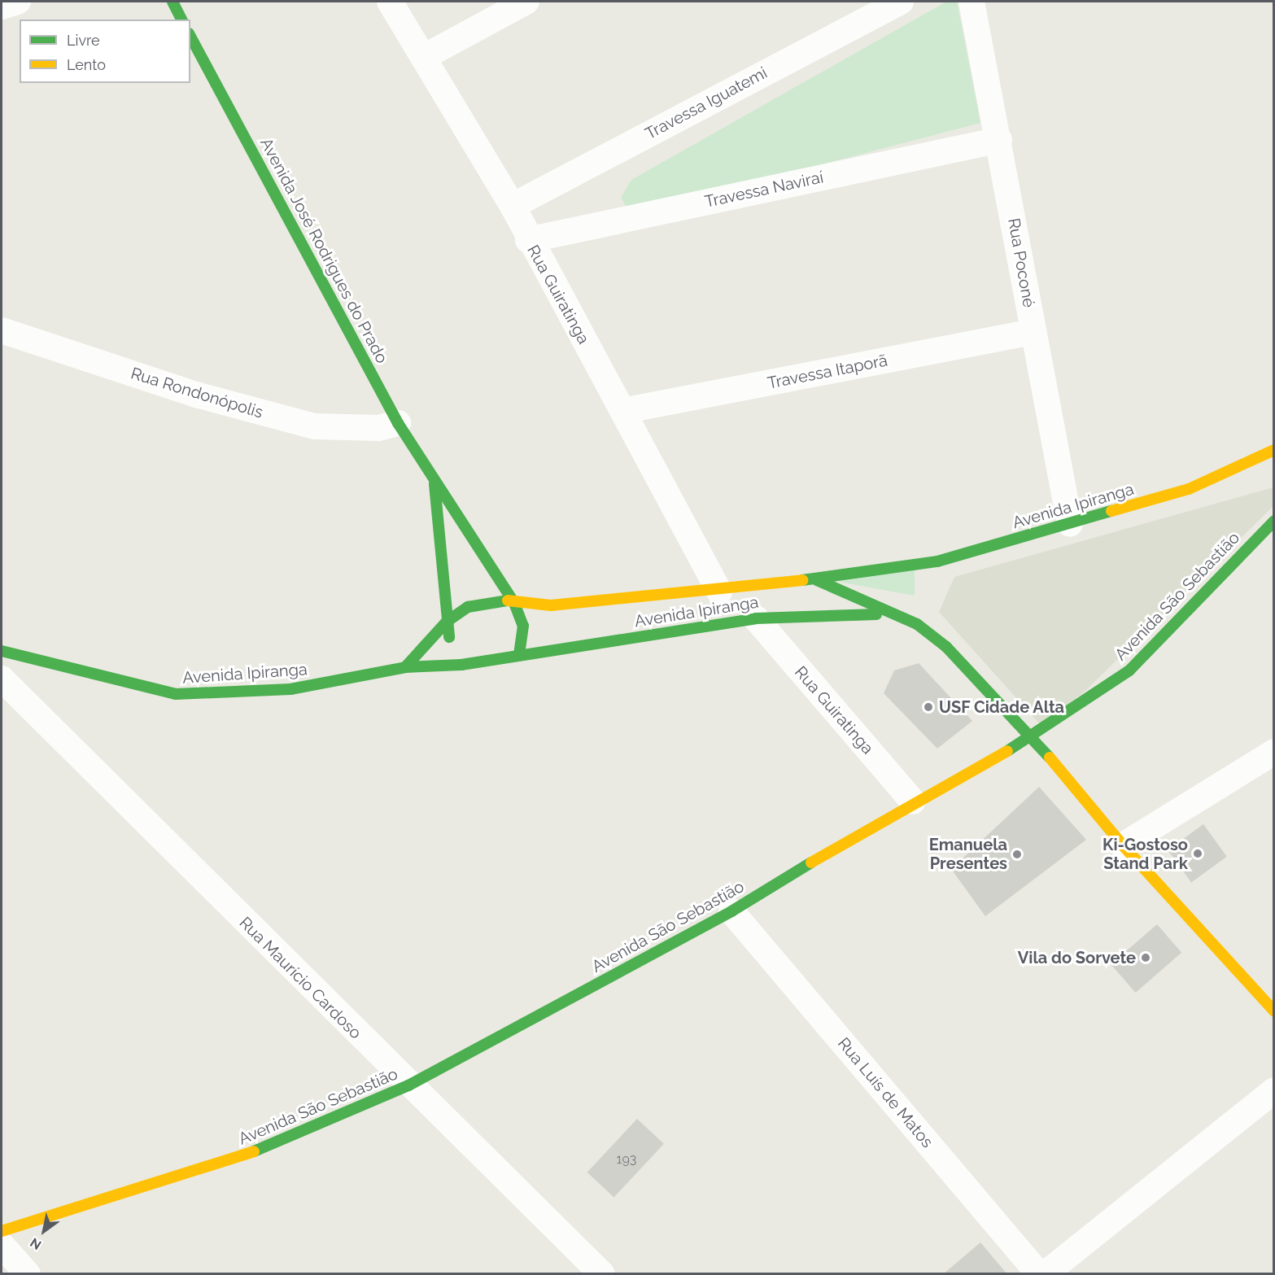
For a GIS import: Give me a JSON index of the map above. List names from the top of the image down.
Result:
{
  "streets": {
    "street": [
      "Travessa Iguatemi",
      "Travessa Naviraí",
      "Avenida José Rodrigues do Prado",
      "Rua Poconé",
      "Rua Guiratinga",
      "Travessa Itaporã",
      "Rua Rondonópolis",
      "Avenida Ipiranga",
      "Avenida São Sebastião",
      "Rua Maurício Cardoso",
      "Rua Luís de Matos"
    ]
  },
  "crossings": [
    ["Travessa Iguatemi", "Rua Guiratinga"],
    ["Travessa Naviraí", "Rua Poconé"],
    ["Travessa Naviraí", "Rua Guiratinga"],
    ["Avenida José Rodrigues do Prado", "Rua Rondonópolis"],
    ["Avenida José Rodrigues do Prado", "Avenida Ipiranga"],
    ["Rua Poconé", "Travessa Itaporã"],
    ["Rua Poconé", "Avenida Ipiranga"],
    ["Rua Guiratinga", "Travessa Itaporã"],
    ["Rua Guiratinga", "Avenida Ipiranga"],
    ["Rua Guiratinga", "Avenida São Sebastião"],
    ["Avenida São Sebastião", "Rua Maurício Cardoso"],
    ["Avenida São Sebastião", "Rua Luís de Matos"]
  ],
  "places": [
    "USF Cidade Alta",
    "Ki-Gostoso Stand Park",
    "Emanuela Presentes",
    "Vila do Sorvete"
  ],
  "house_numbers": ["193"],
  "legend": ["Livre", "Lento"],
  "north": "bottom left"
}
